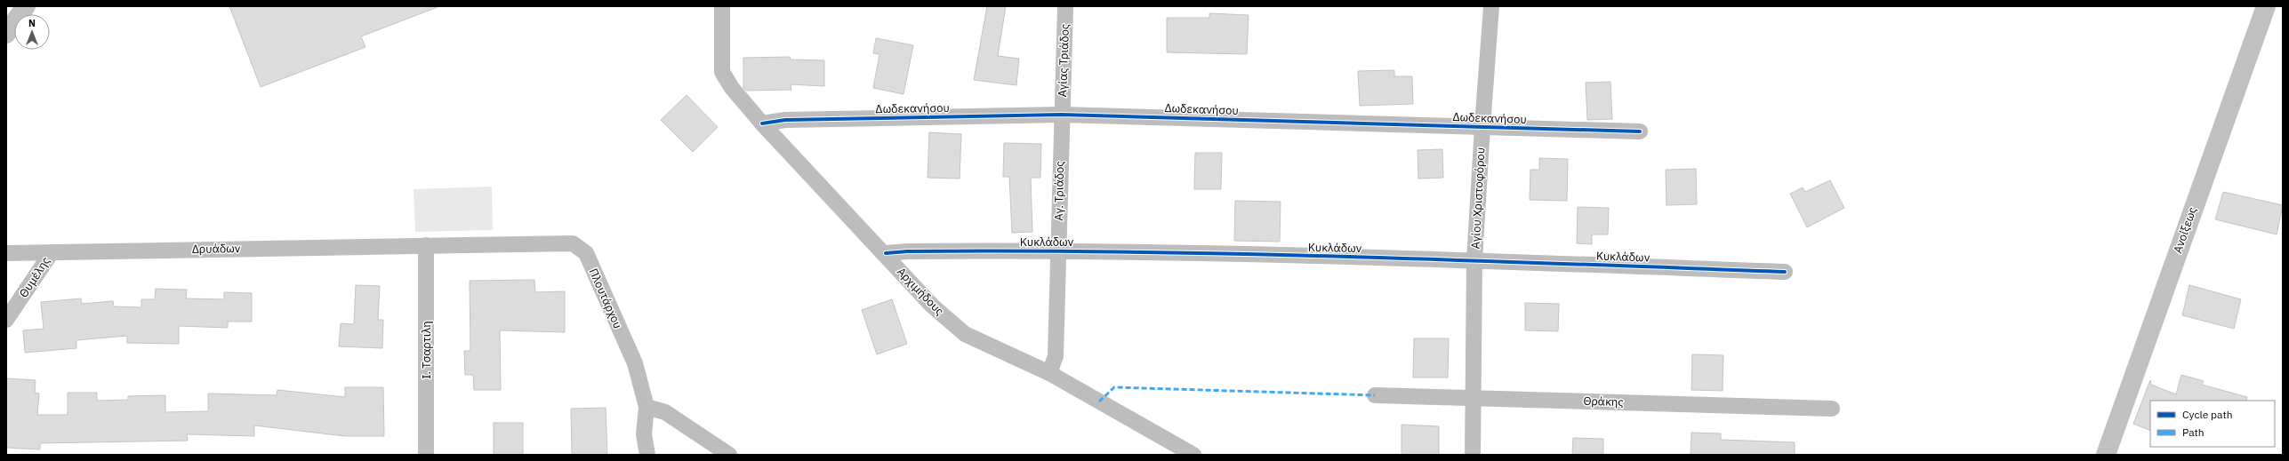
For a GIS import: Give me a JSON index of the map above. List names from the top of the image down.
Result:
{
  "streets": {
    "street": [
      "Αγίας Τριάδος",
      "Δωδεκανήσου",
      "Αγ. Τριάδος",
      "Αγίου Χριστοφόρου",
      "Ανοίξεως",
      "Κυκλάδων",
      "Δρυάδων",
      "Θυμέλης",
      "Αρχιμήδους",
      "Πλουτάρχου",
      "Ι. Τσαρτιλη",
      "Θράκης"
    ]
  },
  "crossings": [
    ["Αγίας Τριάδος", "Δωδεκανήσου"],
    ["Αγίας Τριάδος", "Αγ. Τριάδος"],
    ["Δωδεκανήσου", "Αγ. Τριάδος"],
    ["Δωδεκανήσου", "Αγίου Χριστοφόρου"],
    ["Δωδεκανήσου", "Αρχιμήδους"],
    ["Αγ. Τριάδος", "Κυκλάδων"],
    ["Αγ. Τριάδος", "Αρχιμήδους"],
    ["Αγίου Χριστοφόρου", "Κυκλάδων"],
    ["Αγίου Χριστοφόρου", "Θράκης"],
    ["Κυκλάδων", "Αρχιμήδους"],
    ["Δρυάδων", "Θυμέλης"],
    ["Δρυάδων", "Πλουτάρχου"],
    ["Δρυάδων", "Ι. Τσαρτιλη"],
    ["Πλουτάρχου", "Ι. Τσαρτιλη"]
  ],
  "legend": ["Cycle path", "Path"],
  "north": "top"
}
